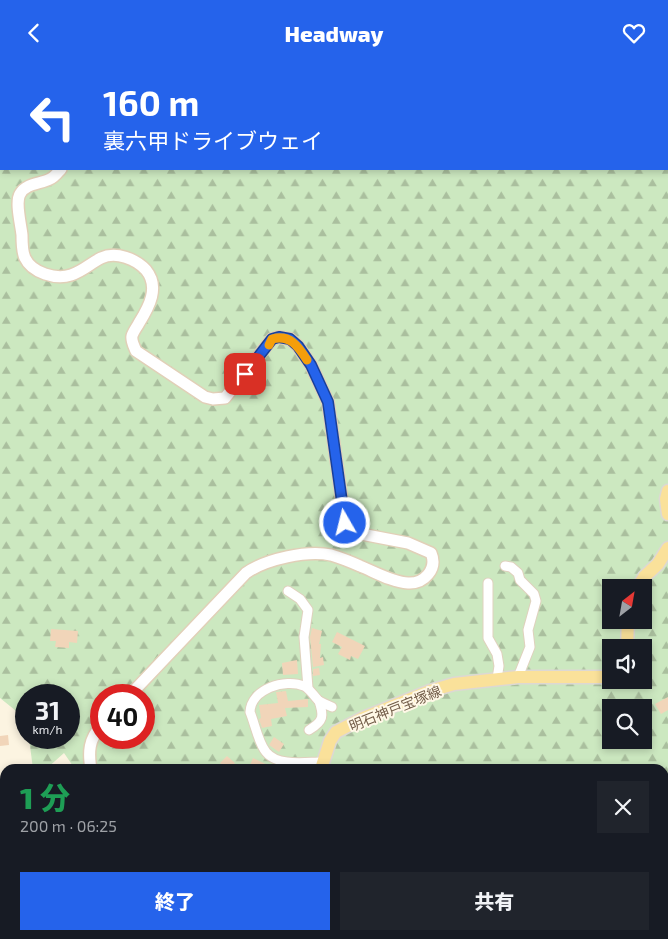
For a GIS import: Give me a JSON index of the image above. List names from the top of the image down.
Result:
{
  "streets": {
    "main road": ["明石神戸宝塚線"]
  },
  "north": "top right",
  "page": {
    "header": "Headway",
    "turn": ["160 m", "裏六甲ドライブウェイ"],
    "speed": "31 km/h",
    "limit": "40",
    "heading": ["1 分", "200 m · 06:25"],
    "buttons": ["終了", "共有"]
  }
}
